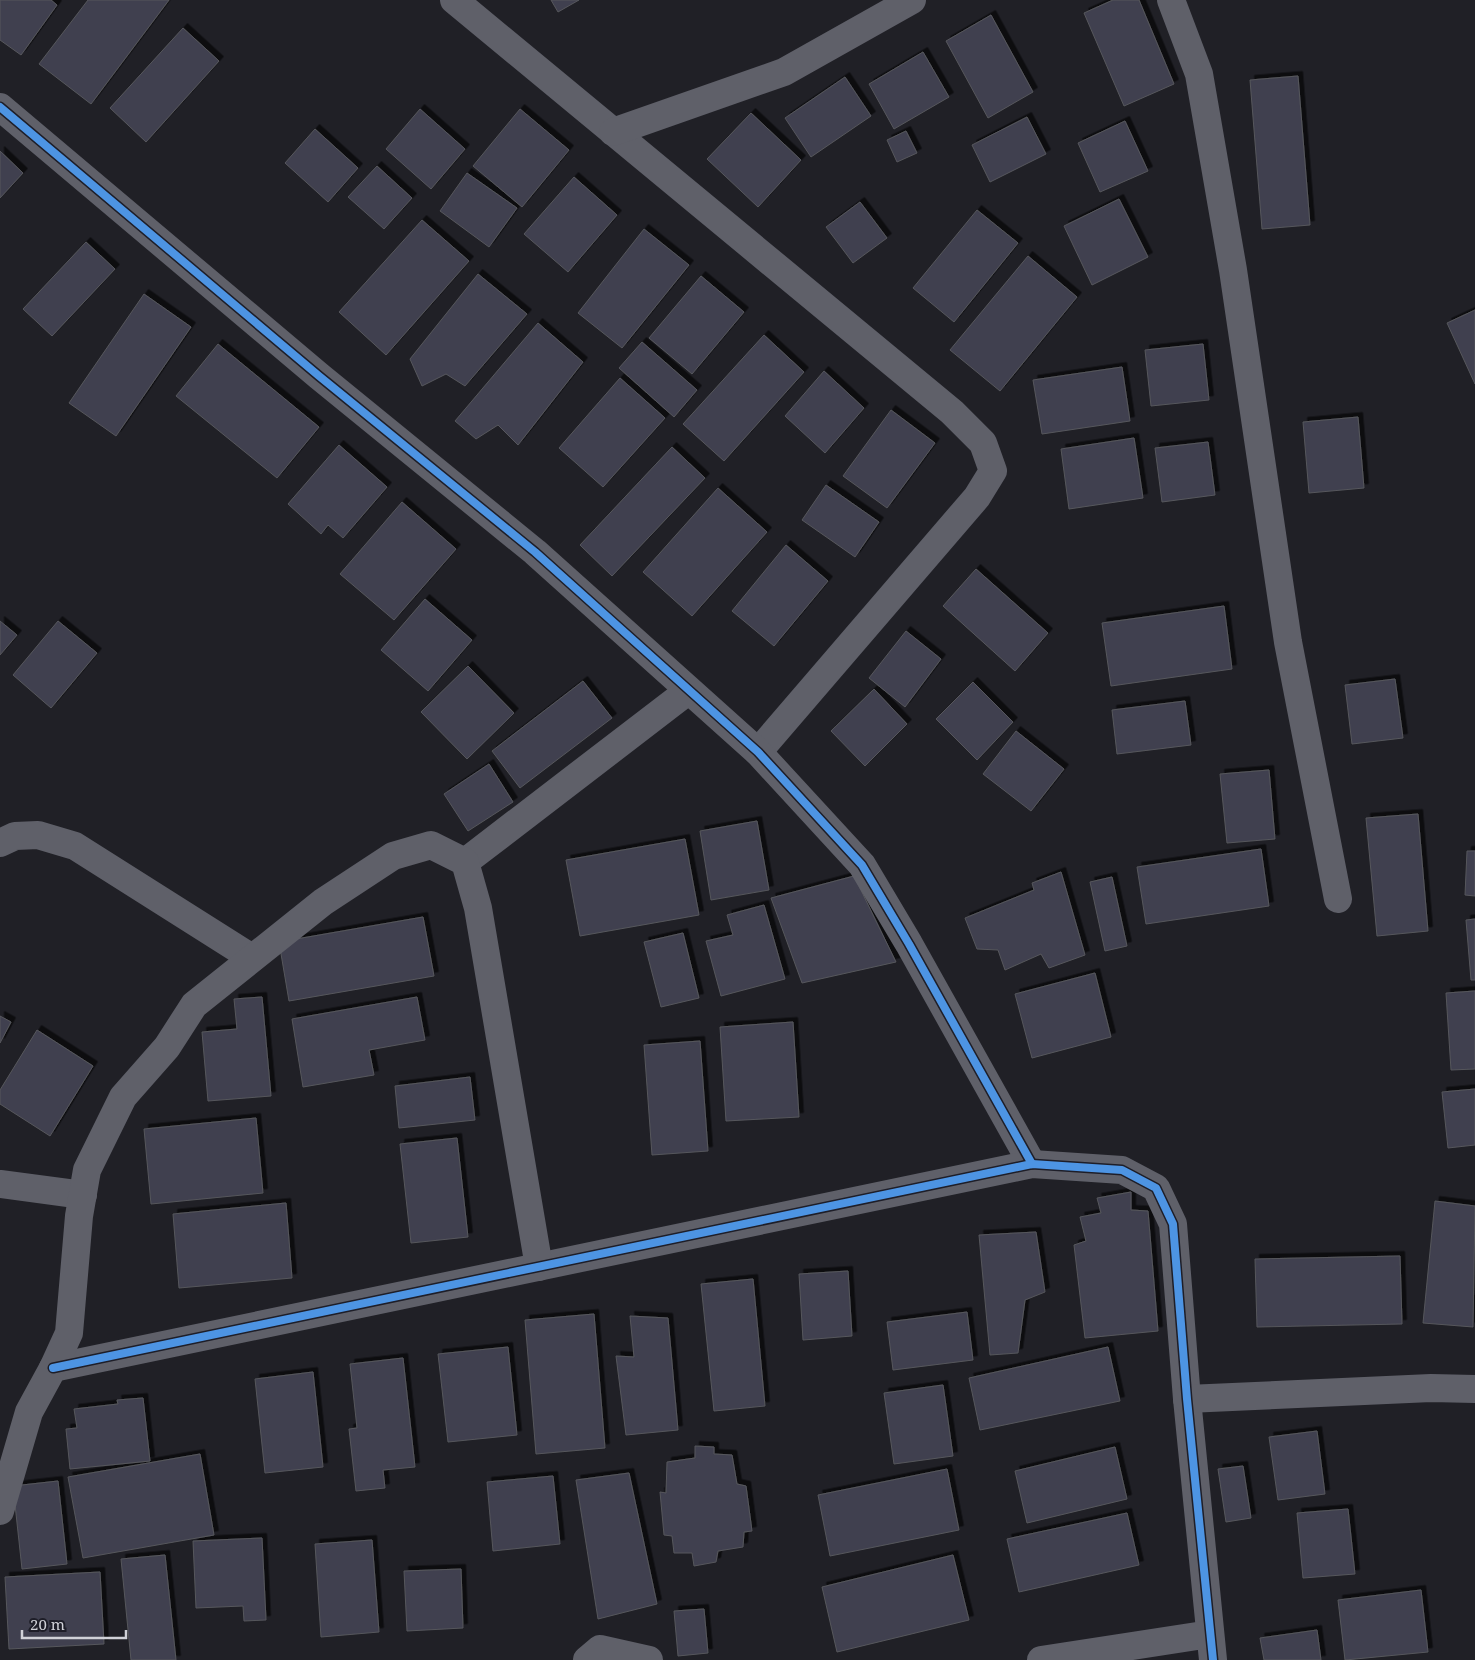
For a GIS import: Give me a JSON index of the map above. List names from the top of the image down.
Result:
{
  "scale_bar": "20 m"
}
